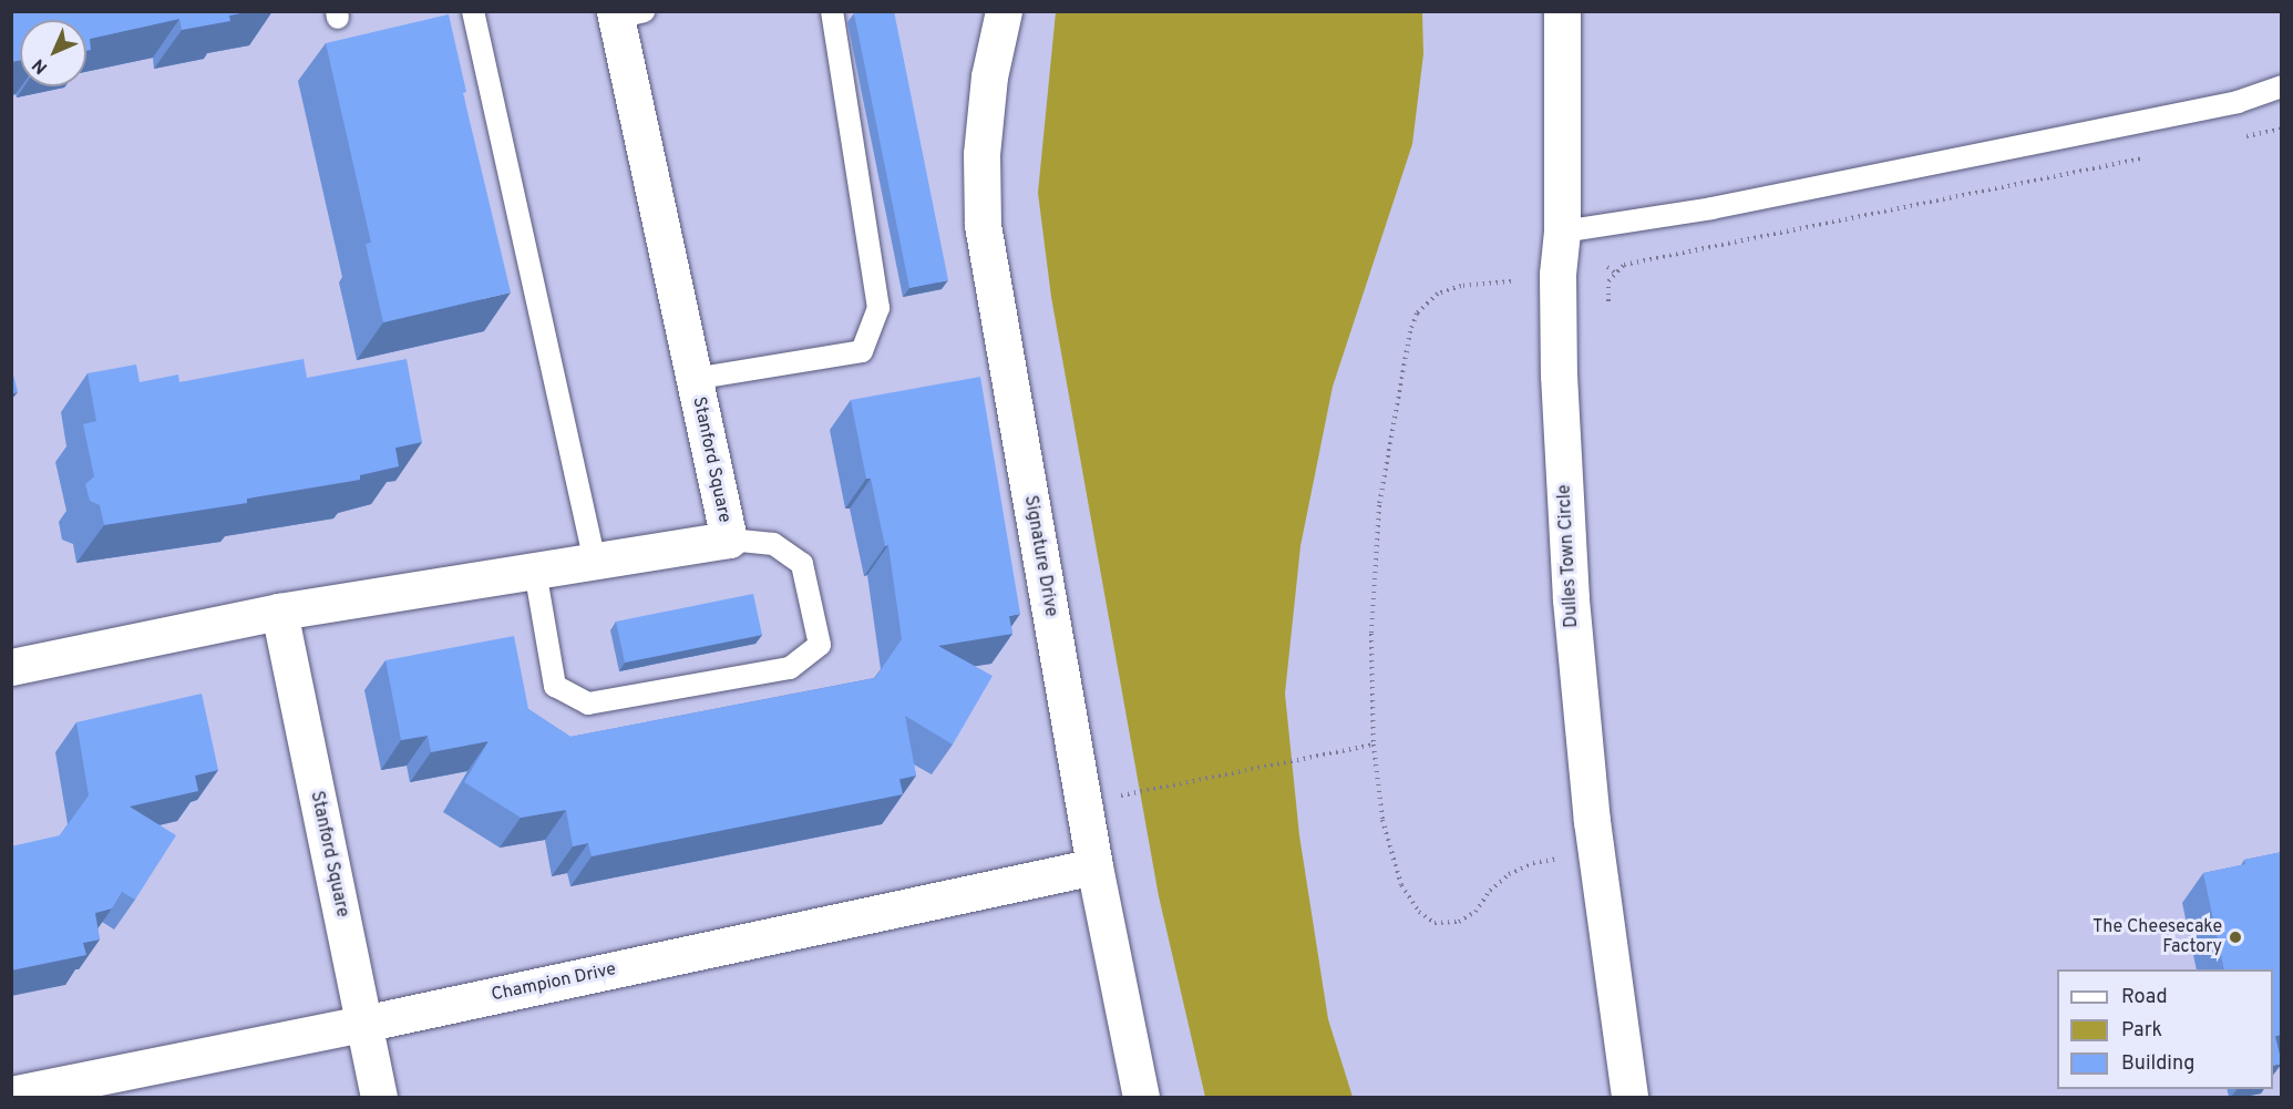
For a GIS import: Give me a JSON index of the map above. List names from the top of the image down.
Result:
{
  "streets": {
    "street": [
      "Stanford Square",
      "Signature Drive",
      "Dulles Town Circle",
      "Champion Drive"
    ]
  },
  "crossings": [
    ["Stanford Square", "Champion Drive"],
    ["Signature Drive", "Champion Drive"]
  ],
  "places": ["The Cheesecake Factory"],
  "legend": ["Road", "Park", "Building"],
  "north": "bottom left"
}
